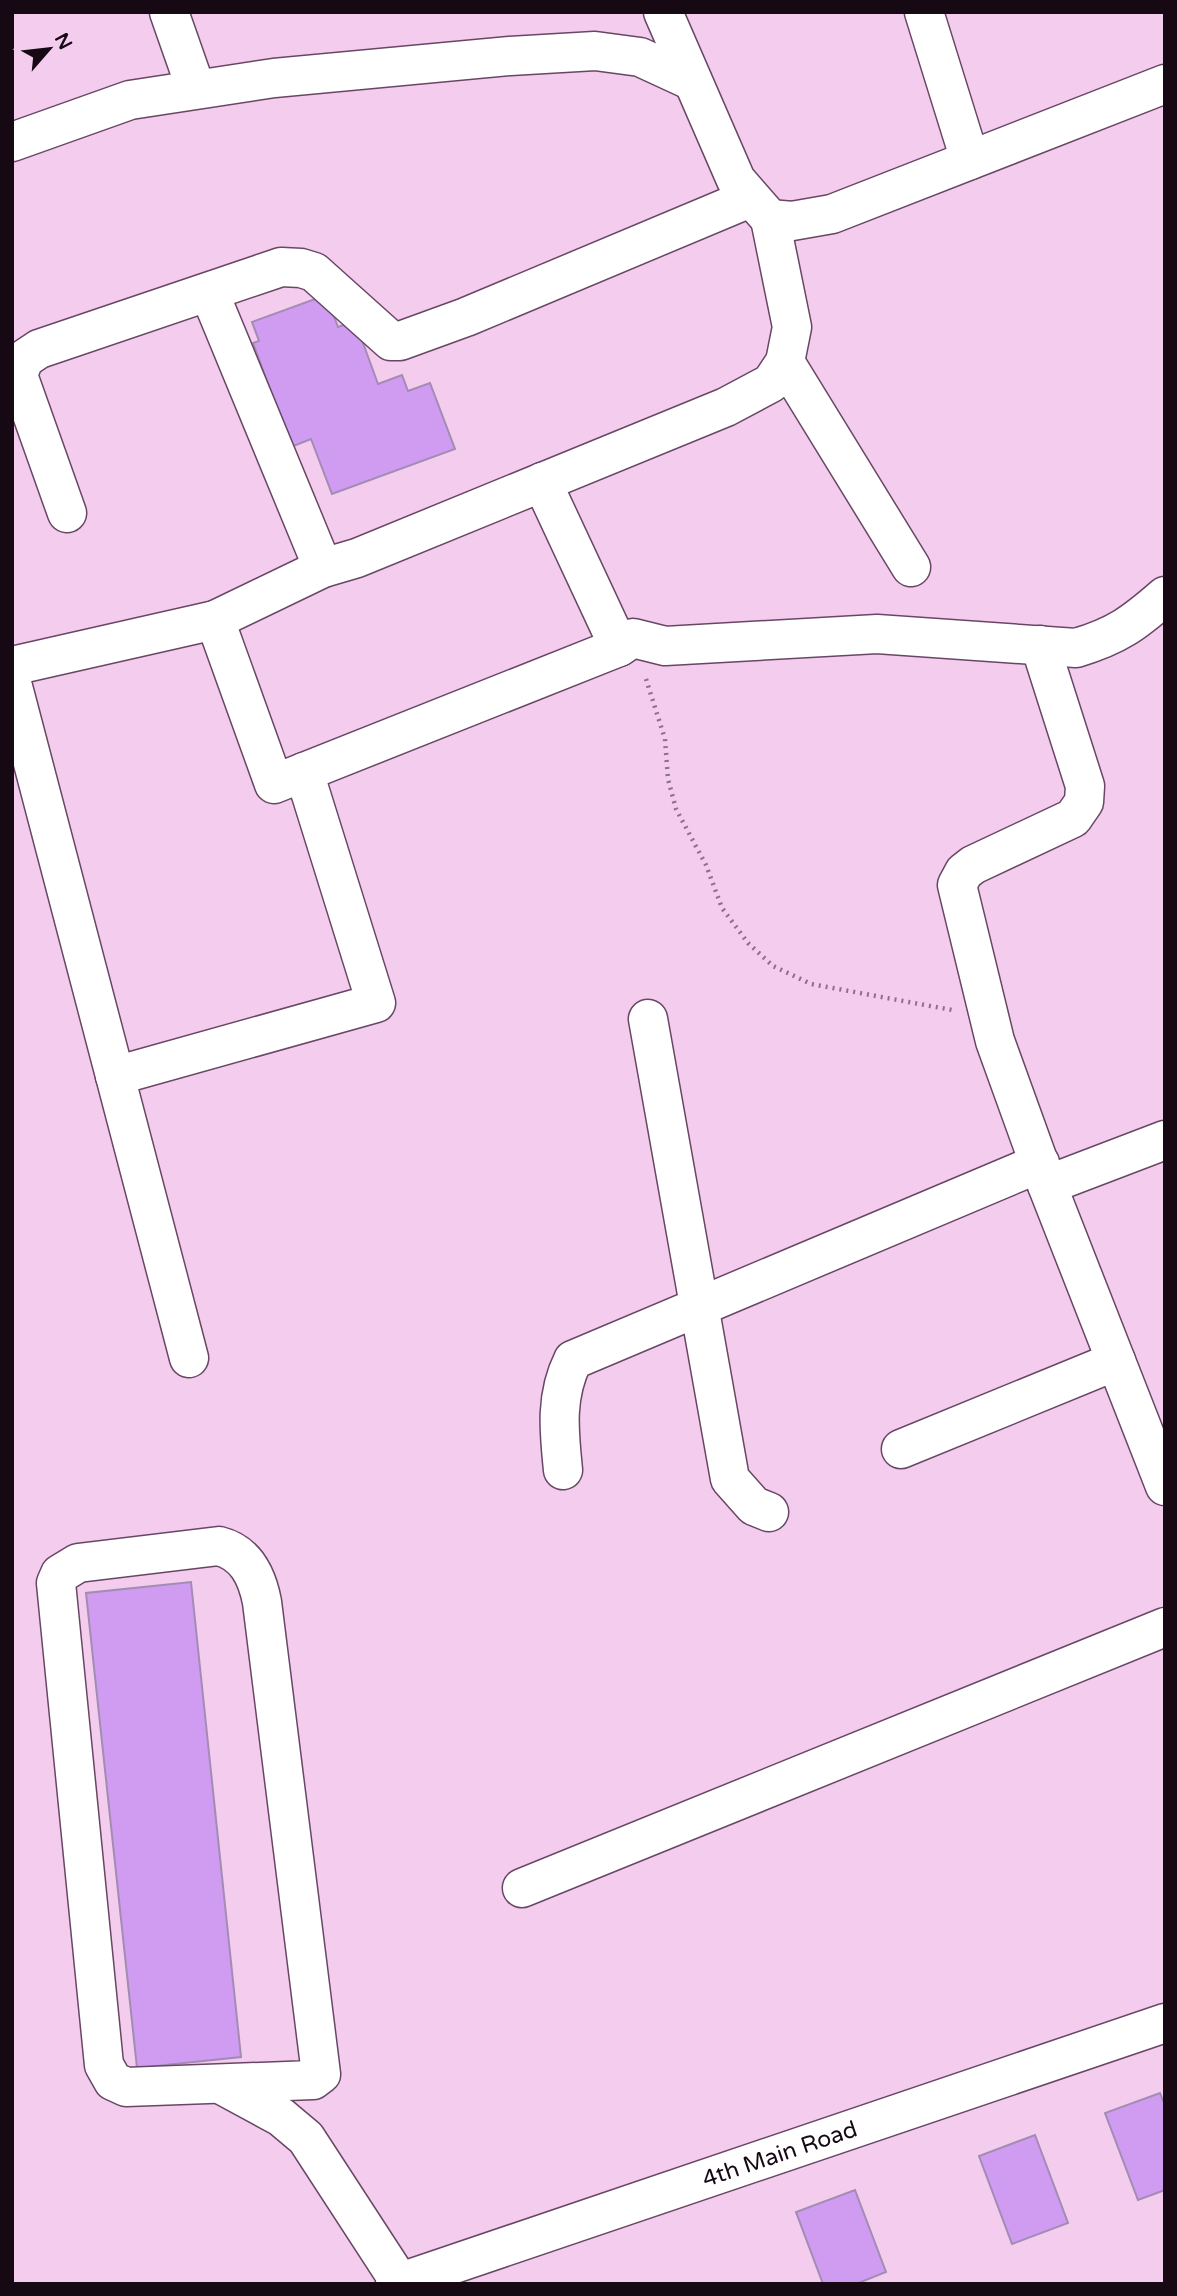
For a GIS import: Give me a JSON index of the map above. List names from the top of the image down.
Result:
{
  "streets": {
    "street": ["4th Main Road"]
  },
  "north": "top right"
}
